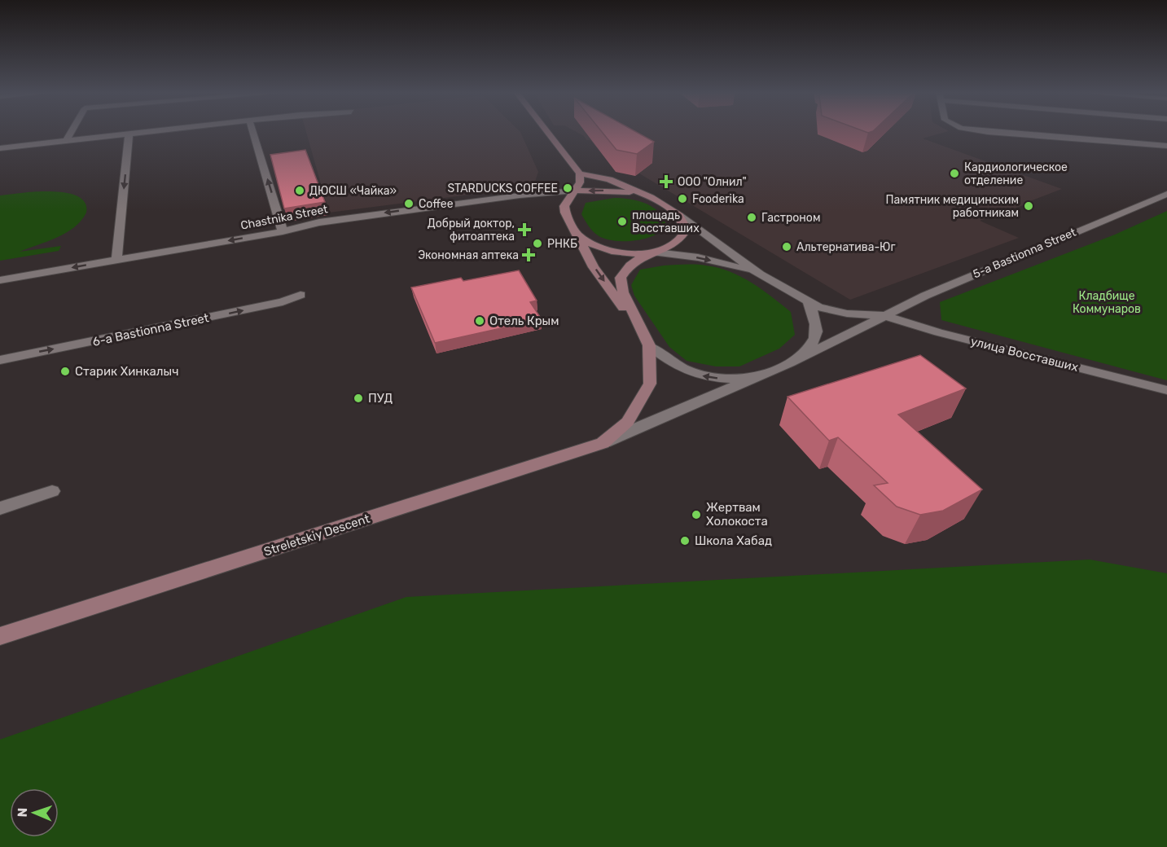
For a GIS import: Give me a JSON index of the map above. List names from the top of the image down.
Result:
{
  "streets": {
    "main road": ["Streletskiy Descent"],
    "street": [
      "Chastnika Street",
      "5-a Bastionna Street",
      "6-a Bastionna Street",
      "улица Восставших"
    ]
  },
  "crossings": [
    ["5-a Bastionna Street", "улица Восставших"]
  ],
  "one_way": ["Chastnika Street", "6-a Bastionna Street"],
  "parks": ["Кладбище Коммунаров"],
  "places": {
    "other": [
      "Кардиологическое отделение",
      "STARDUCKS COFFEE",
      "ДЮСШ «Чайка»",
      "Fooderika",
      "Coffee",
      "Памятник медицинским работникам",
      "Гастроном",
      "площадь Восставших",
      "РНКБ",
      "Альтернатива-Юг",
      "Отель Крым",
      "Старик Хинкалыч",
      "ПУД",
      "Жертвам Холокоста",
      "Школа Хабад"
    ],
    "health": ["ООО \"Олнил\"", "Добрый доктор, фитоаптека", "Экономная аптека"]
  },
  "north": "left"
}
